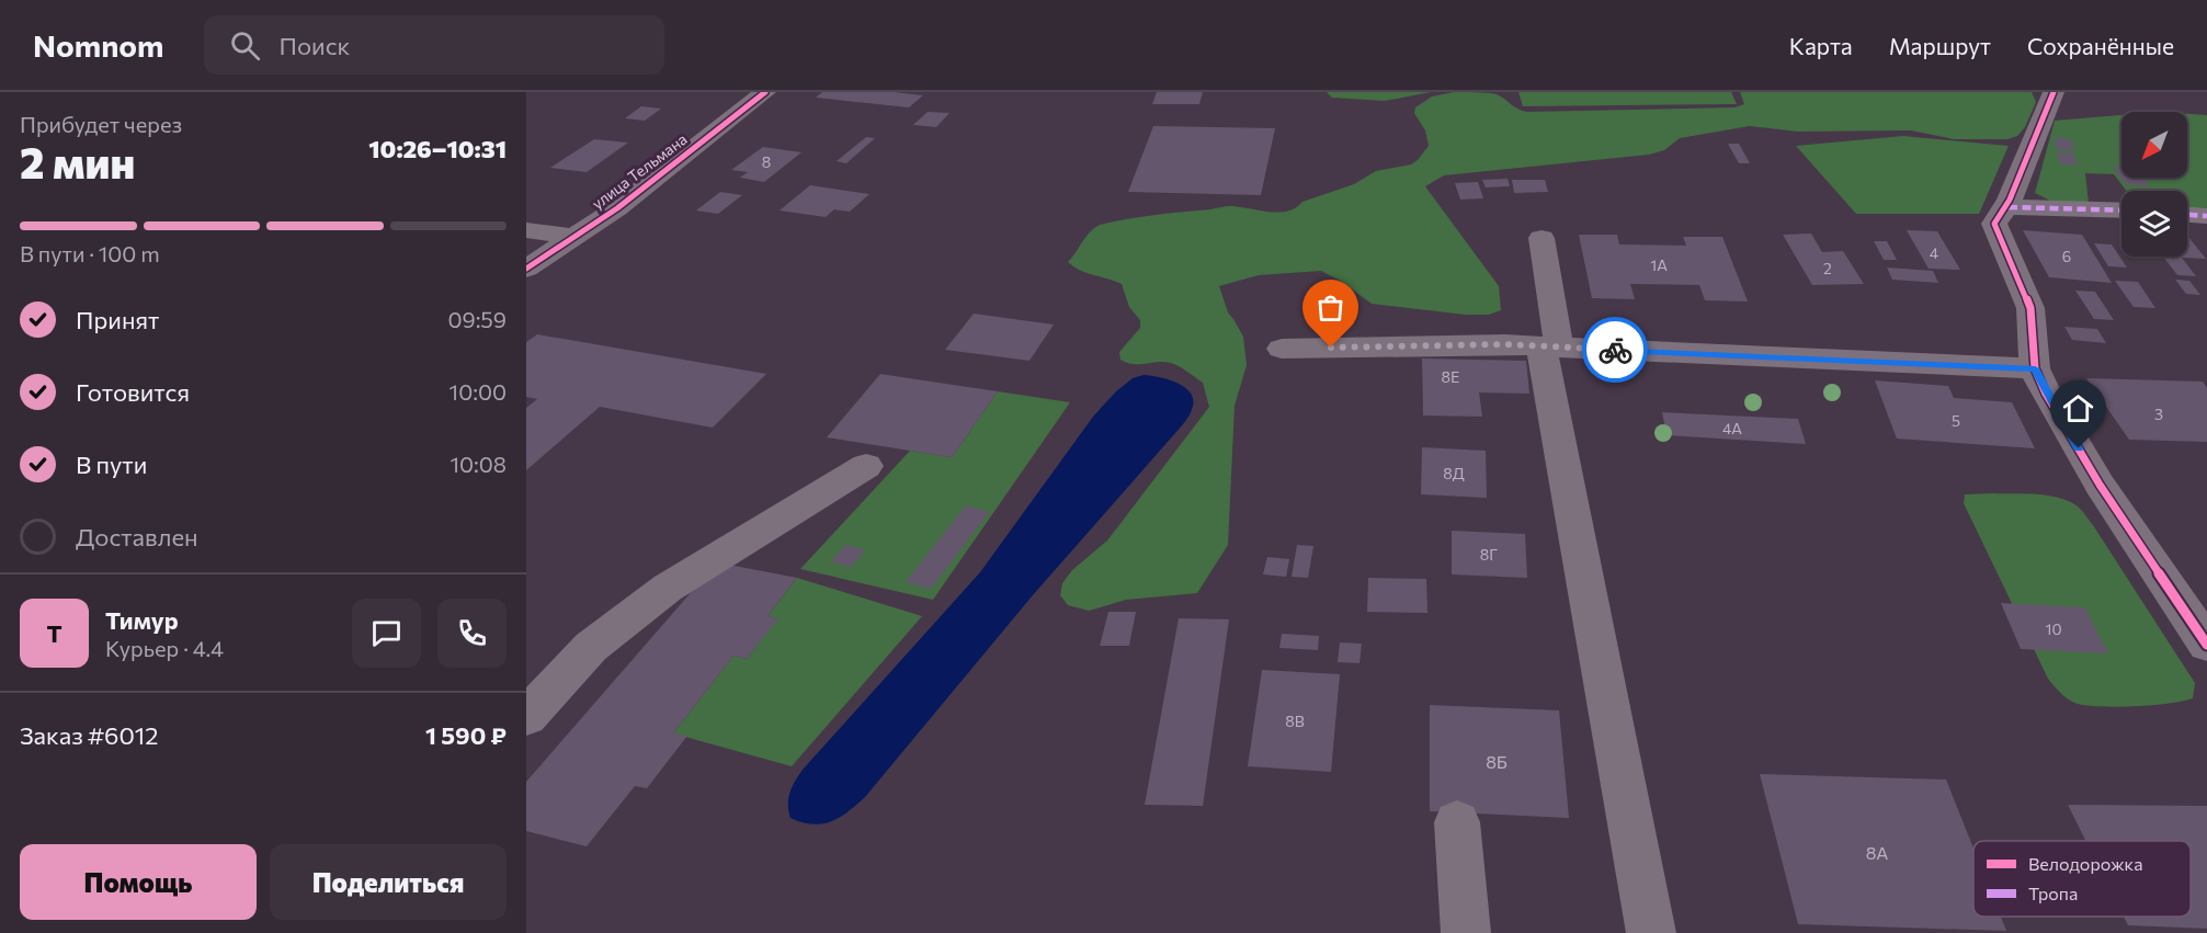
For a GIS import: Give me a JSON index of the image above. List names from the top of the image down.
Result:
{
  "streets": {
    "street": ["улица Тельмана"]
  },
  "house_numbers": [
    "8",
    "4",
    "6",
    "1А",
    "2",
    "8Е",
    "3",
    "5",
    "4А",
    "8Д",
    "8Г",
    "10",
    "8В",
    "8Б",
    "8А"
  ],
  "legend": ["Велодорожка", "Тропа"],
  "north": "bottom left",
  "page": {
    "header": "Nomnom",
    "search": "Поиск",
    "nav": ["Карта", "Маршрут", "Сохранённые"],
    "heading": ["2 мин", "Прибудет через", "10:26–10:31"],
    "panel": [
      "Тимур",
      "Курьер · 4.4",
      "Заказ #6012",
      "1 590 ₽"
    ],
    "bar": "В пути · 100 m",
    "list": [
      ["Принят", "09:59"],
      ["Готовится", "10:00"],
      ["В пути", "10:08"],
      "Доставлен"
    ],
    "round": "Т",
    "buttons": ["Помощь", "Поделиться"]
  }
}
